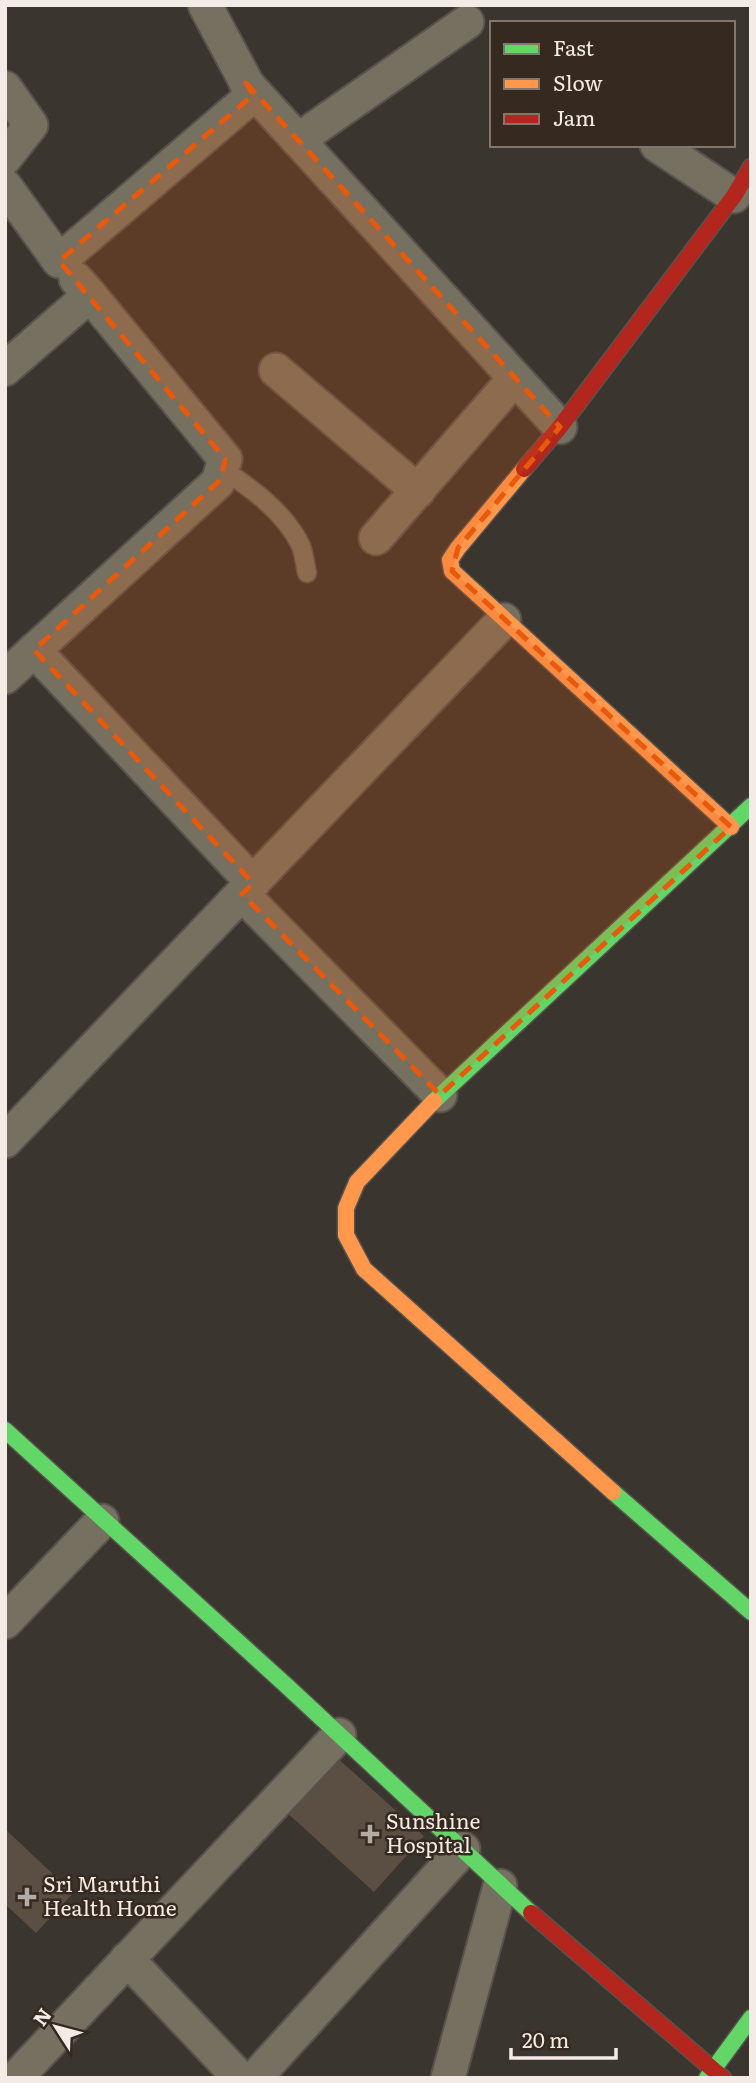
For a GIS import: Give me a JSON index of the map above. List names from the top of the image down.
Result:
{
  "places": {
    "health": ["Sunshine Hospital", "Sri Maruthi Health Home"]
  },
  "legend": ["Fast", "Slow", "Jam"],
  "scale_bar": "20 m",
  "north": "top left"
}
